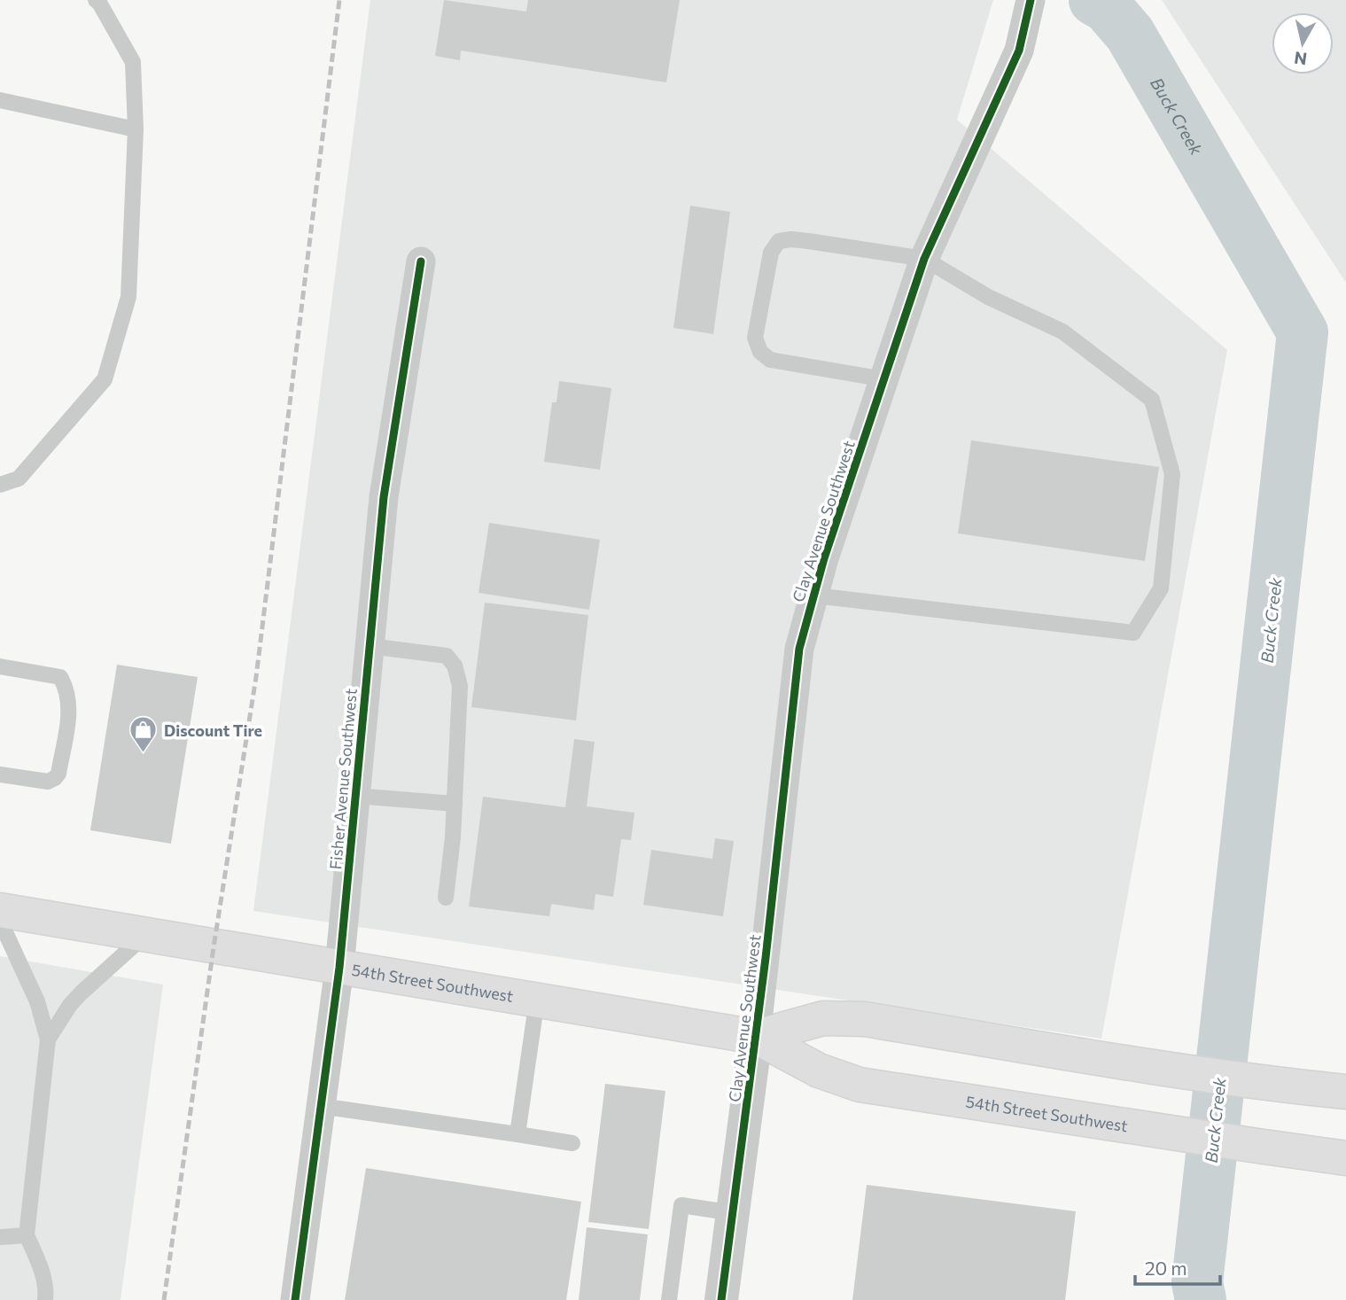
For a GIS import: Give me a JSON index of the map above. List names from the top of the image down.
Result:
{
  "streets": {
    "main road": ["54th Street Southwest"],
    "street": ["Clay Avenue Southwest", "Fisher Avenue Southwest"]
  },
  "crossings": [
    ["Clay Avenue Southwest", "54th Street Southwest"],
    ["Fisher Avenue Southwest", "54th Street Southwest"]
  ],
  "water": ["Buck Creek"],
  "places": {
    "shop": ["Discount Tire"]
  },
  "scale_bar": "20 m",
  "north": "bottom"
}
